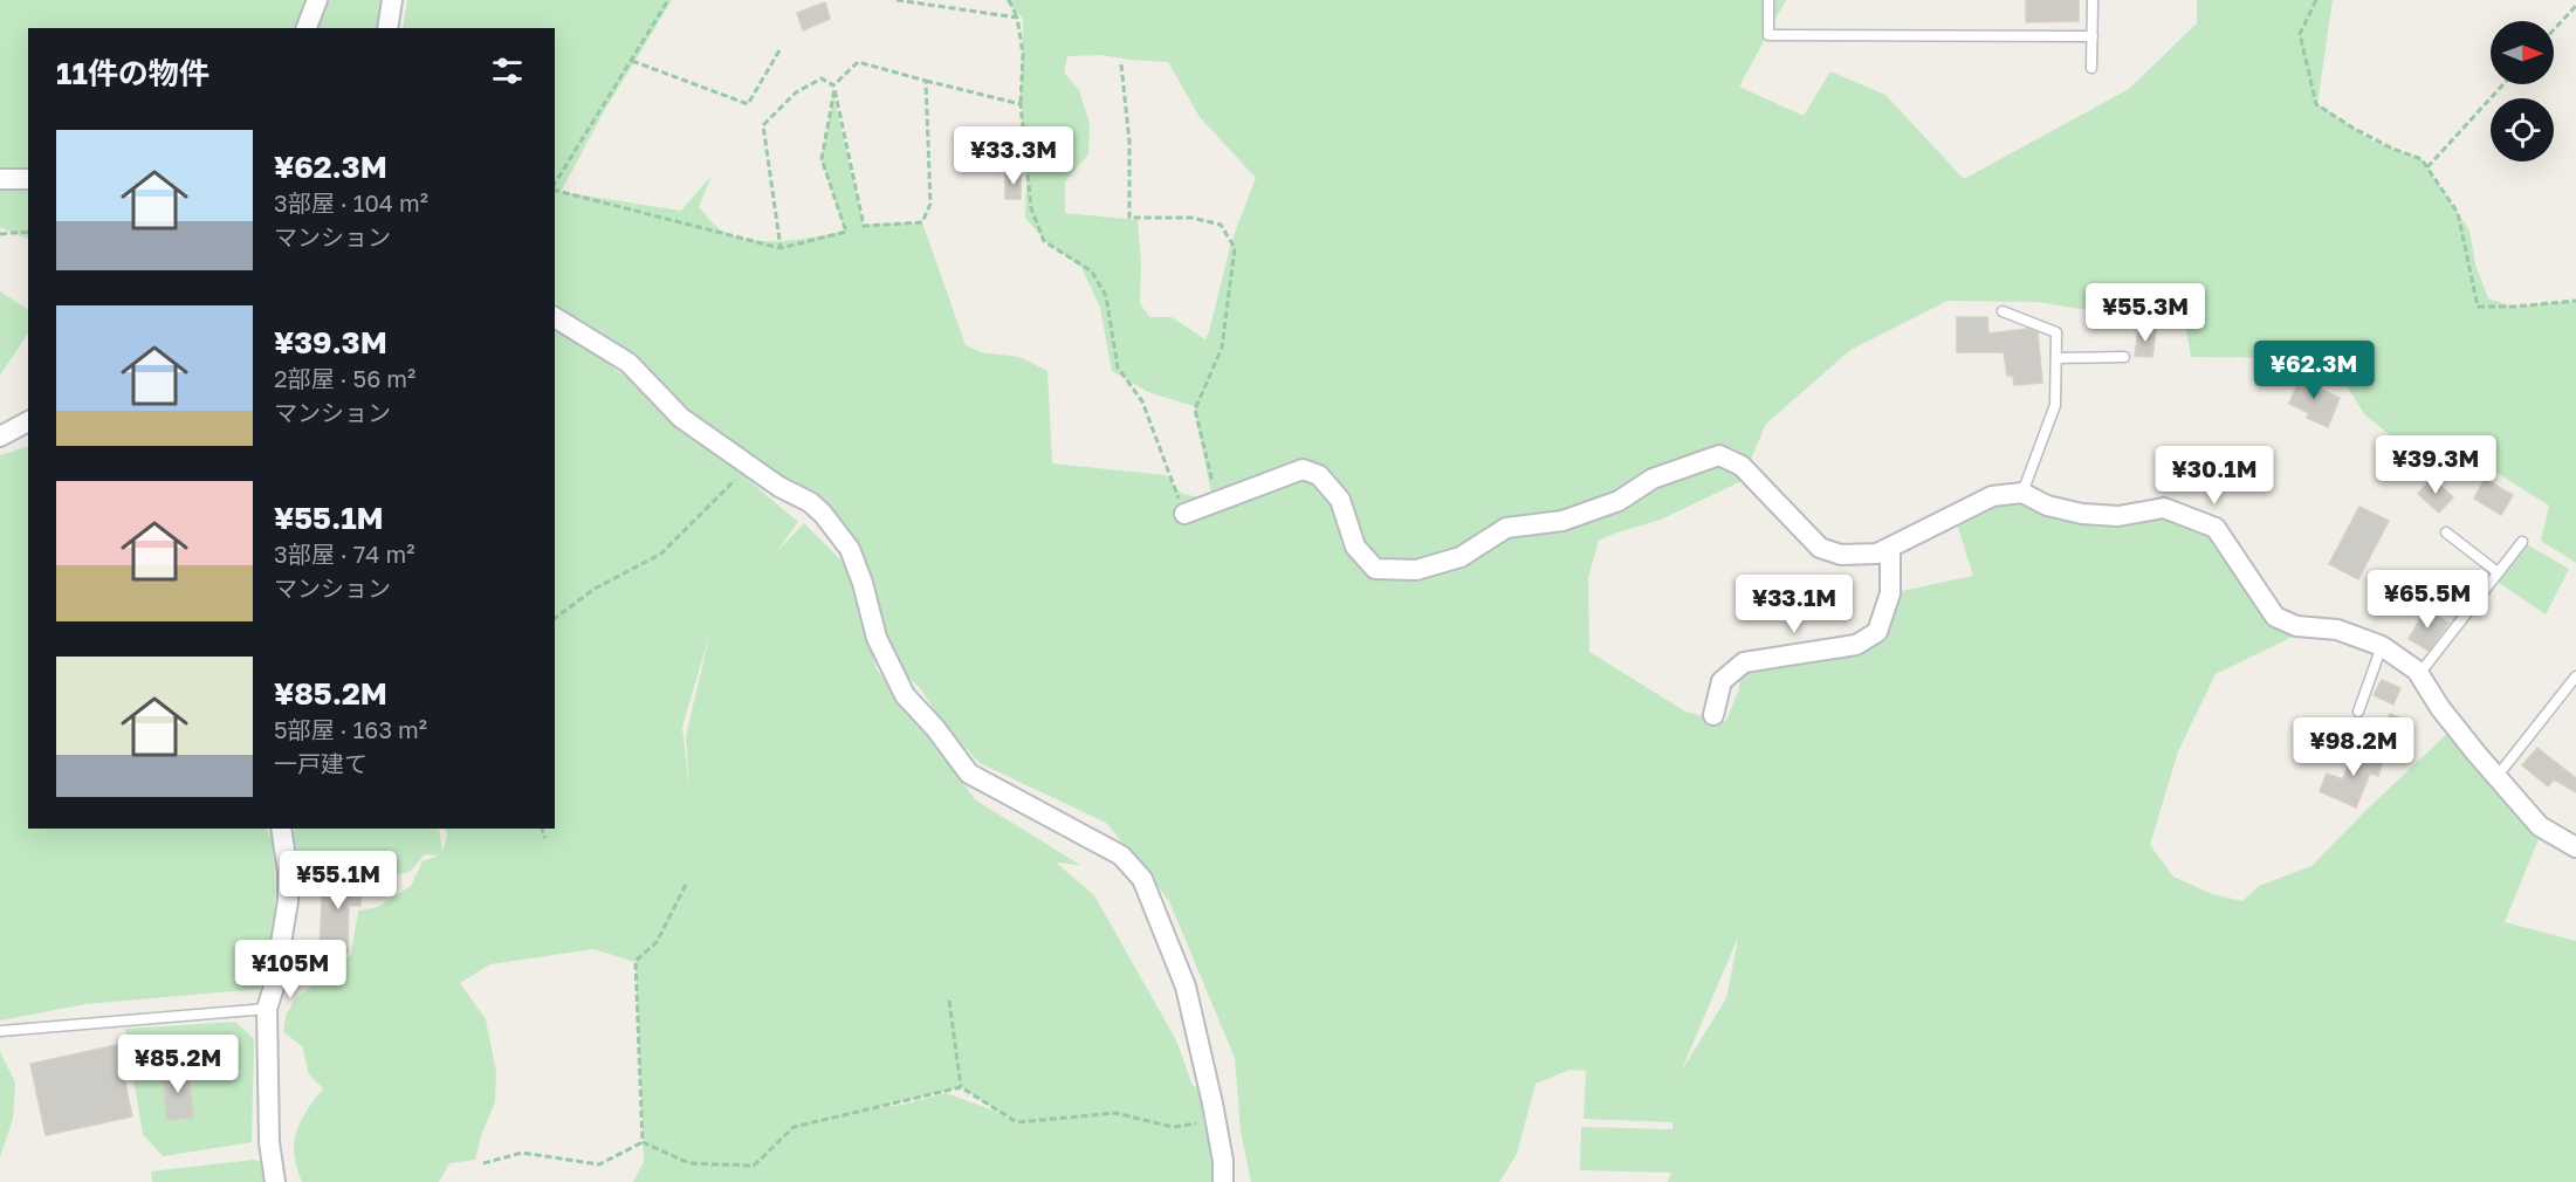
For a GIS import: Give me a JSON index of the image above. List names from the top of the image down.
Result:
{
  "north": "right",
  "page": {
    "heading": "11件の物件",
    "list": [
      {
        "name": "¥62.3M",
        "note": "3部屋 · 104 m² · マンション"
      },
      {
        "name": "¥39.3M",
        "note": "2部屋 · 56 m² · マンション"
      },
      {
        "name": "¥55.1M",
        "note": "3部屋 · 74 m² · マンション"
      },
      {
        "name": "¥85.2M",
        "note": "5部屋 · 163 m² · 一戸建て"
      }
    ],
    "price": [
      "¥33.3M",
      "¥55.3M",
      "¥62.3M",
      "¥39.3M",
      "¥30.1M",
      "¥65.5M",
      "¥33.1M",
      "¥98.2M",
      "¥55.1M",
      "¥105M",
      "¥85.2M"
    ]
  }
}
